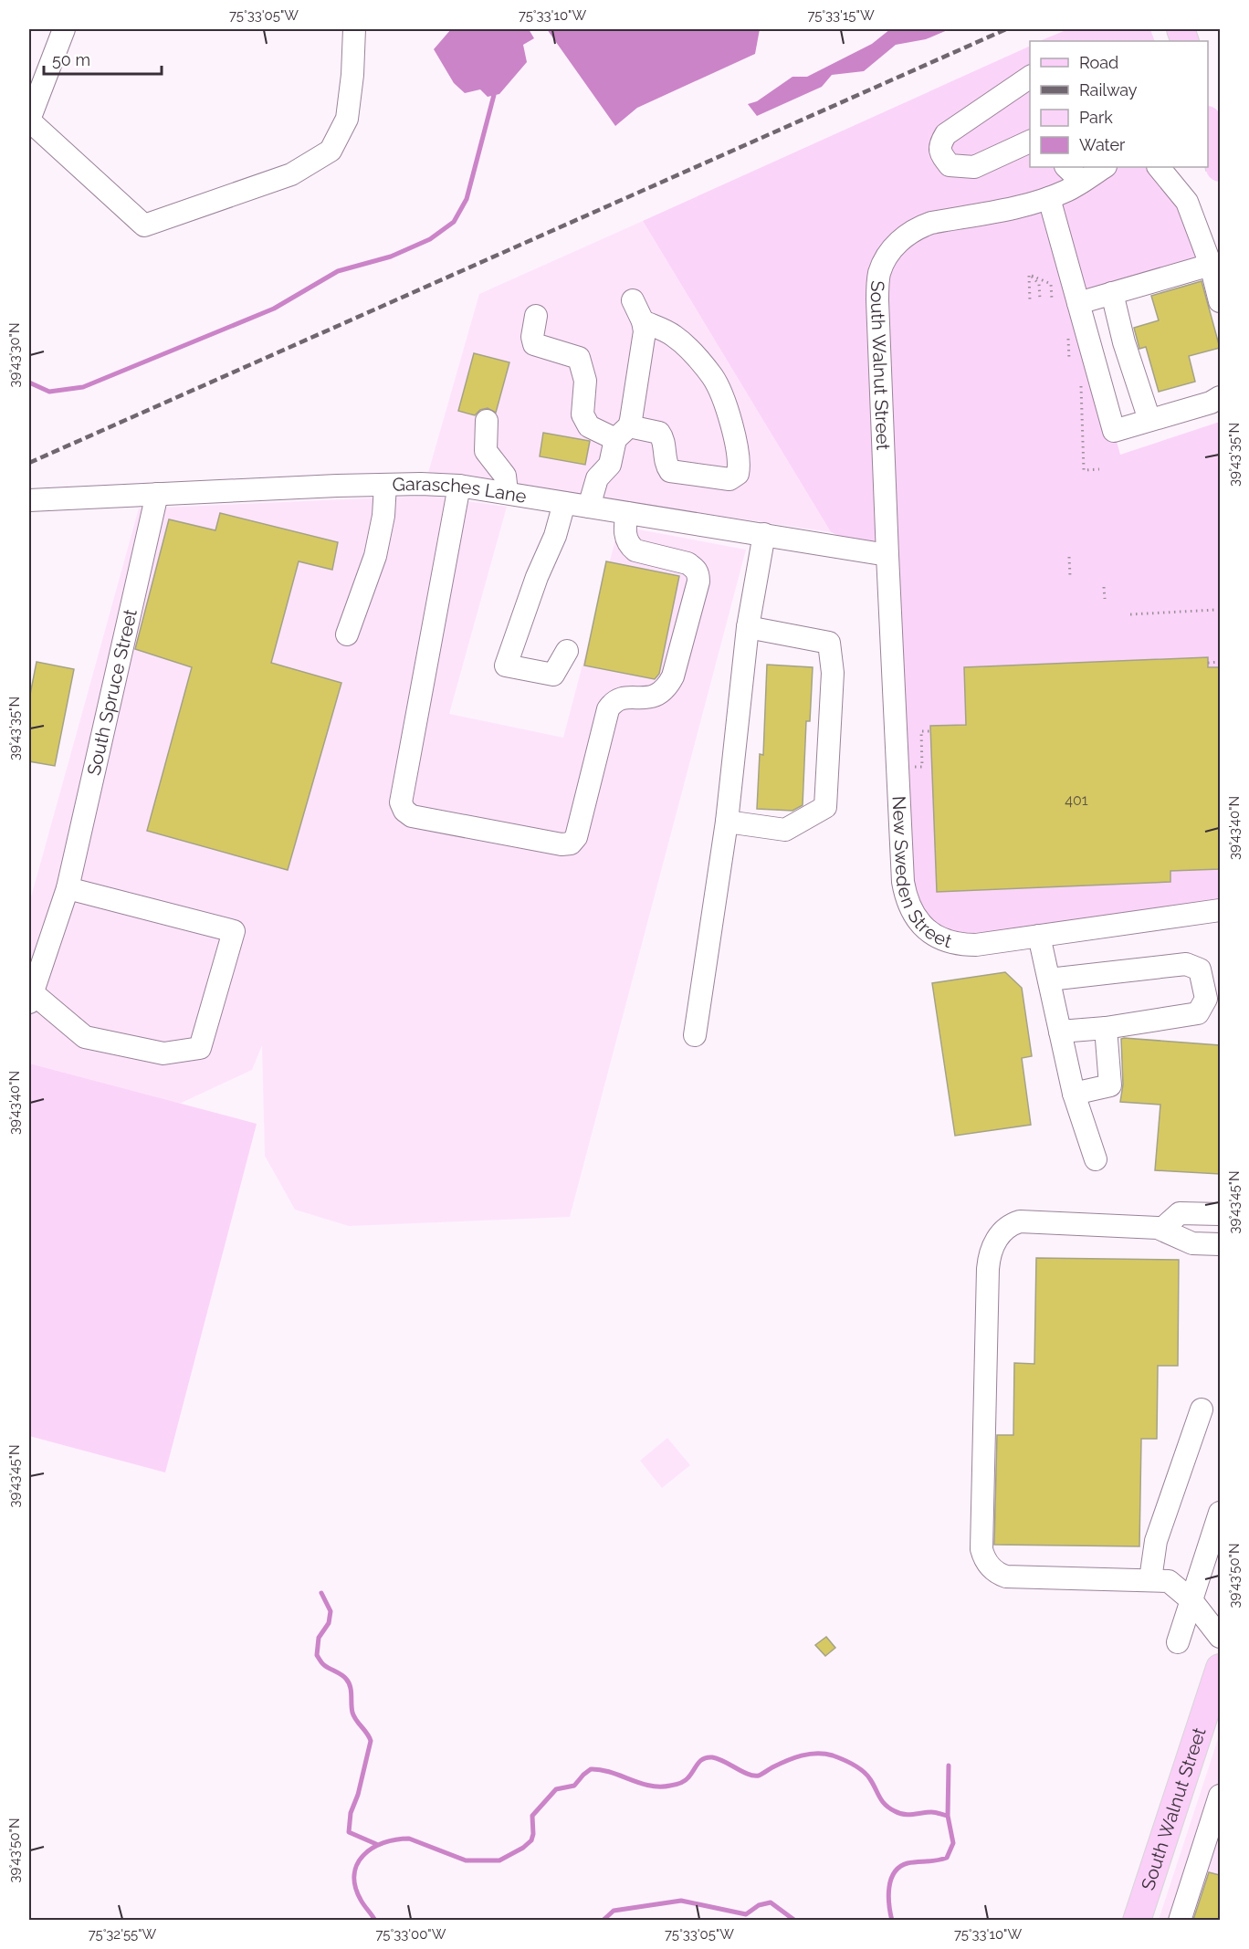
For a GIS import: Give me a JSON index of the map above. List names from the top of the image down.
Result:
{
  "streets": {
    "main road": ["South Walnut Street"],
    "street": ["Garasches Lane", "South Spruce Street", "New Sweden Street"]
  },
  "crossings": [
    ["South Walnut Street", "Garasches Lane"],
    ["South Walnut Street", "New Sweden Street"],
    ["Garasches Lane", "South Spruce Street"],
    ["Garasches Lane", "New Sweden Street"]
  ],
  "house_numbers": ["401"],
  "legend": [
    "Road",
    "Railway",
    "Park",
    "Water"
  ],
  "scale_bar": "50 m",
  "coordinates": [
    "75°33'05\"W",
    "75°33'10\"W",
    "75°33'15\"W",
    "39°43'30\"N",
    "39°43'35\"N",
    "39°43'40\"N",
    "39°43'45\"N",
    "39°43'50\"N",
    "75°32'55\"W",
    "75°33'00\"W"
  ]
}
